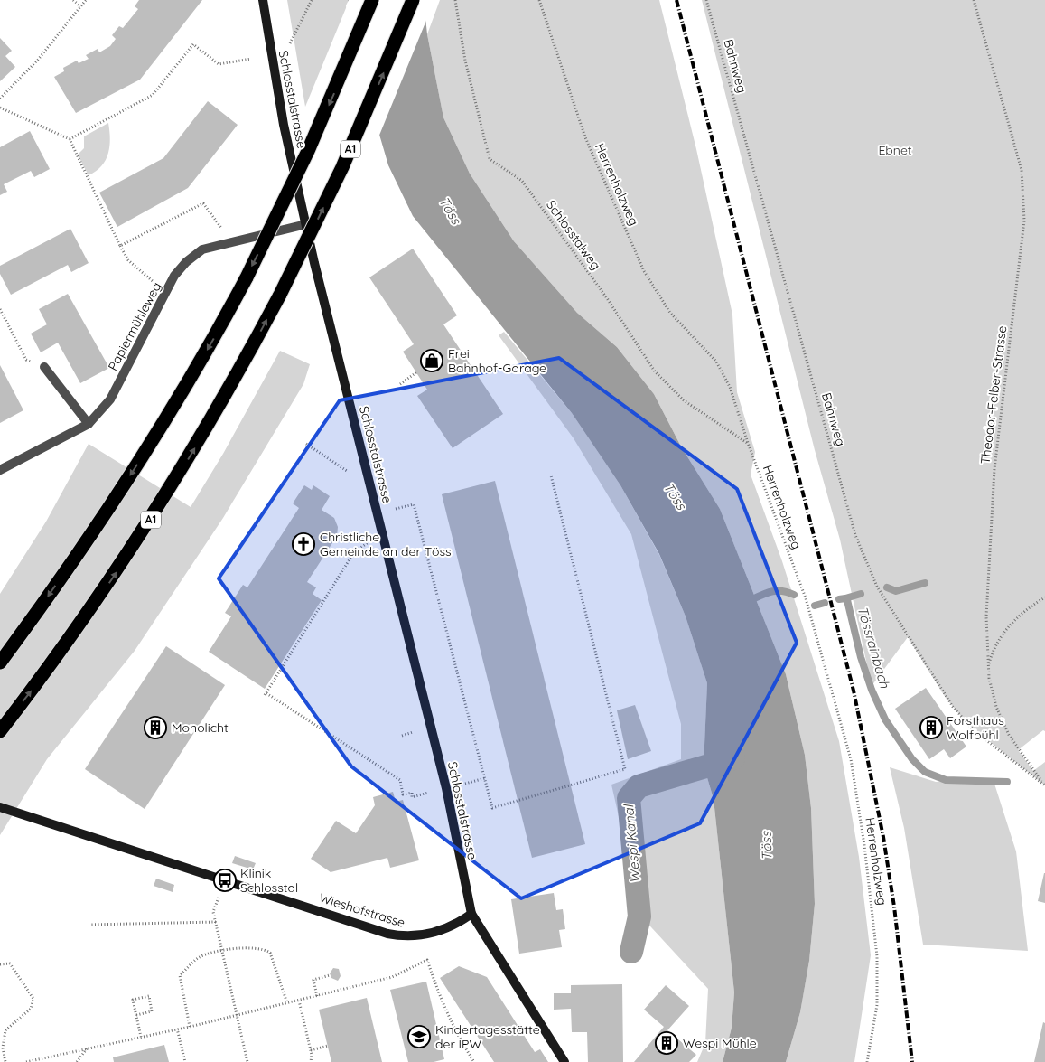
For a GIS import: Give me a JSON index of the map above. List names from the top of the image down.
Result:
{
  "streets": {
    "highway": ["A1"],
    "main road": ["Schlosstalstrasse", "Wieshofstrasse"],
    "street": ["Papiermühleweg"],
    "path": [
      "Bahnweg",
      "Herrenholzweg",
      "Schlosstalweg",
      "Theodor-Felber-Strasse"
    ]
  },
  "crossings": [
    ["Bahnweg", "Theodor-Felber-Strasse"],
    ["Schlosstalstrasse", "Papiermühleweg"],
    ["Schlosstalstrasse", "Wieshofstrasse"],
    ["Herrenholzweg", "Schlosstalweg"]
  ],
  "water": ["Töss", "Tössrainbach", "Wespi Kanal"],
  "parks": ["Ebnet"],
  "places": {
    "shop": ["Frei Bahnhof-Garage"],
    "church": ["Christliche Gemeinde an der Töss"],
    "building": ["Monolicht", "Forsthaus Wolfbühl", "Wespi Mühle"],
    "bus stop": ["Klinik Schlosstal"],
    "school or university": ["Kindertagesstätte der IPW"]
  }
}
